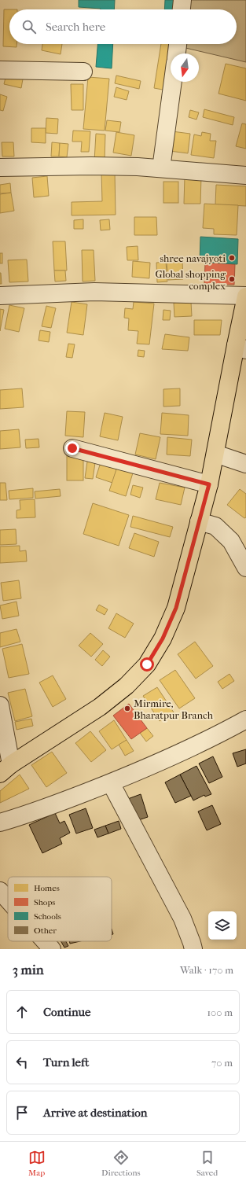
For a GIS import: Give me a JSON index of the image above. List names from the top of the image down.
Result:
{
  "places": ["shree navajyoti", "Global shopping complex", "Mirmire, Bharatpur Branch"],
  "legend": [
    "Homes",
    "Shops",
    "Schools",
    "Other"
  ],
  "north": "bottom",
  "page": {
    "search": "Search here",
    "heading": ["3 min", "Walk · 170 m"],
    "list": [
      ["Continue", "100 m"],
      ["Turn left", "70 m"],
      "Arrive at destination"
    ],
    "nav": ["Map", "Directions", "Saved"]
  }
}
